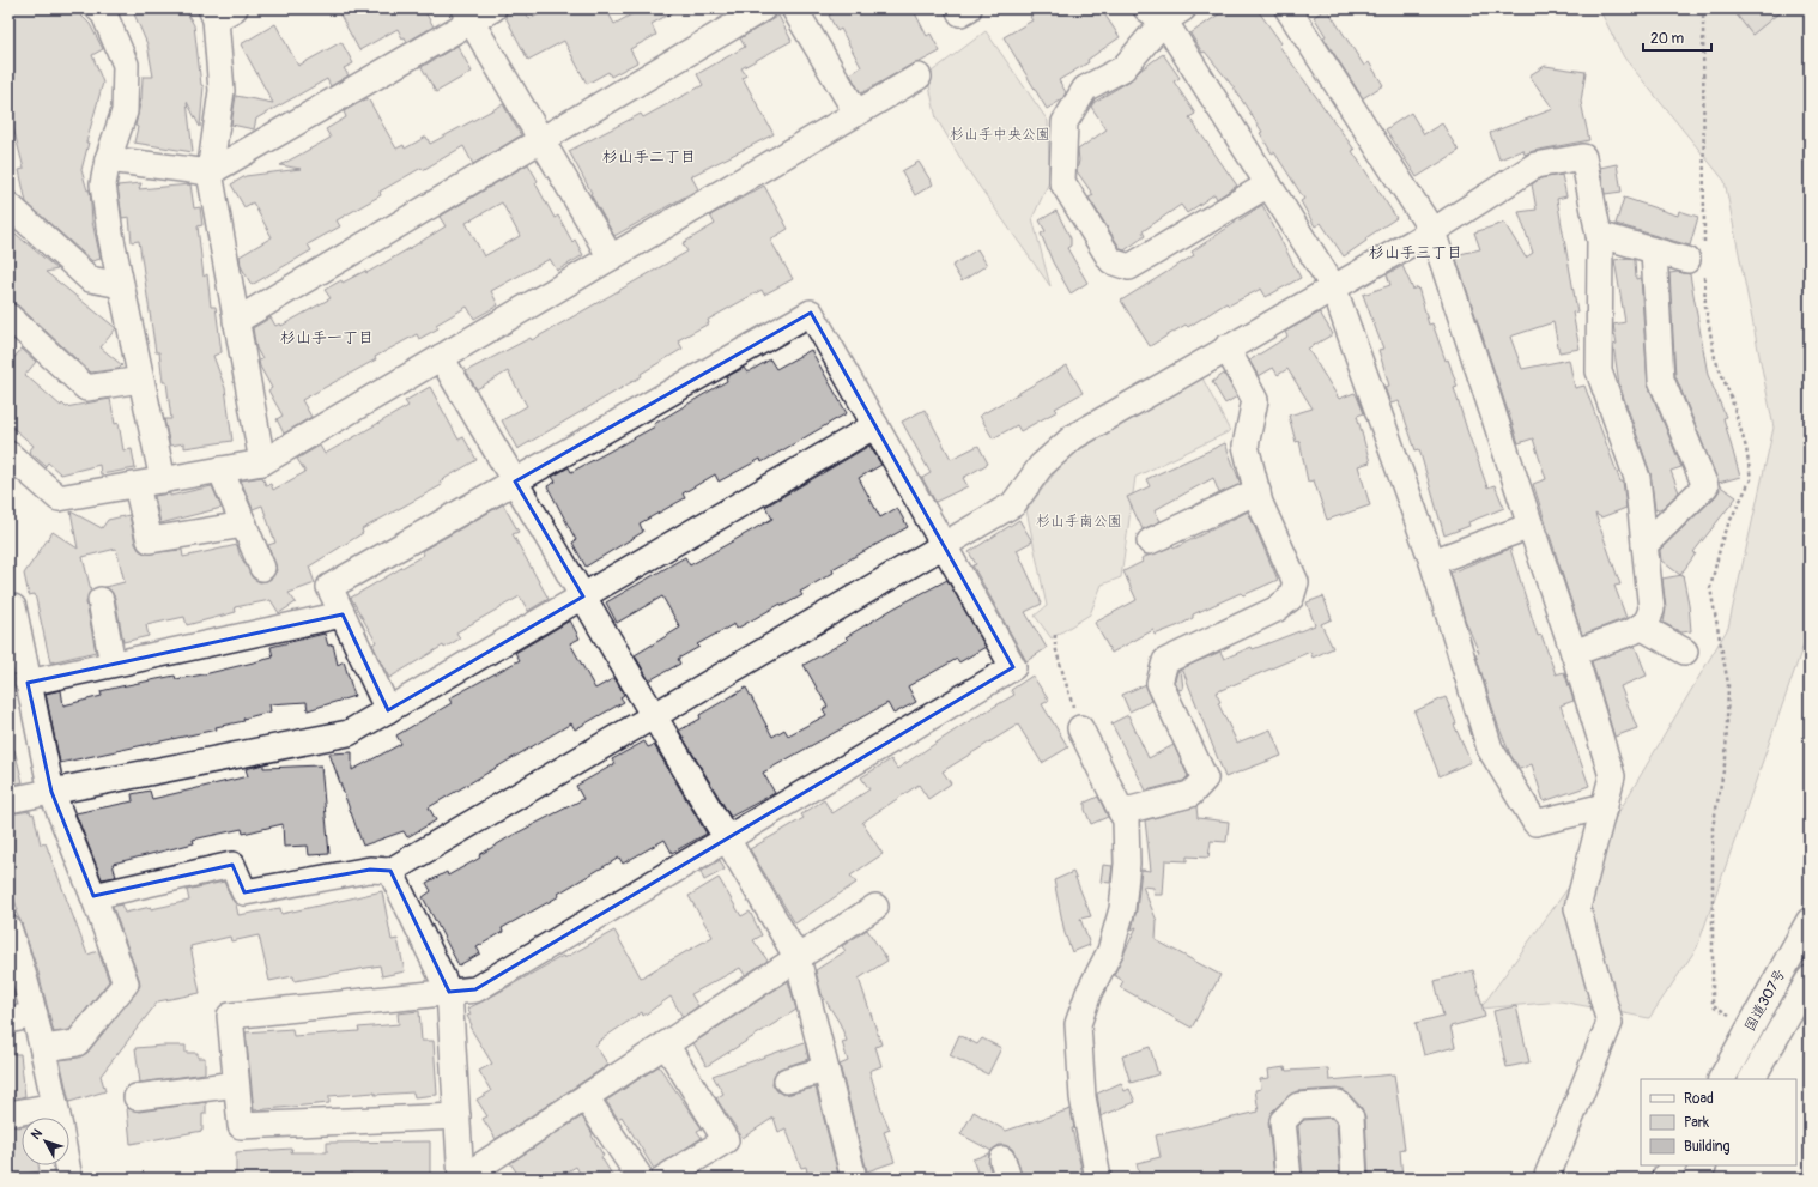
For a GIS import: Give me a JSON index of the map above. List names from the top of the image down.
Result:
{
  "streets": {
    "highway": ["国道307号"]
  },
  "districts": ["杉山手二丁目", "杉山手三丁目", "杉山手一丁目"],
  "parks": ["杉山手中央公園", "杉山手南公園"],
  "legend": ["Road", "Park", "Building"],
  "scale_bar": "20 m",
  "north": "top left"
}
